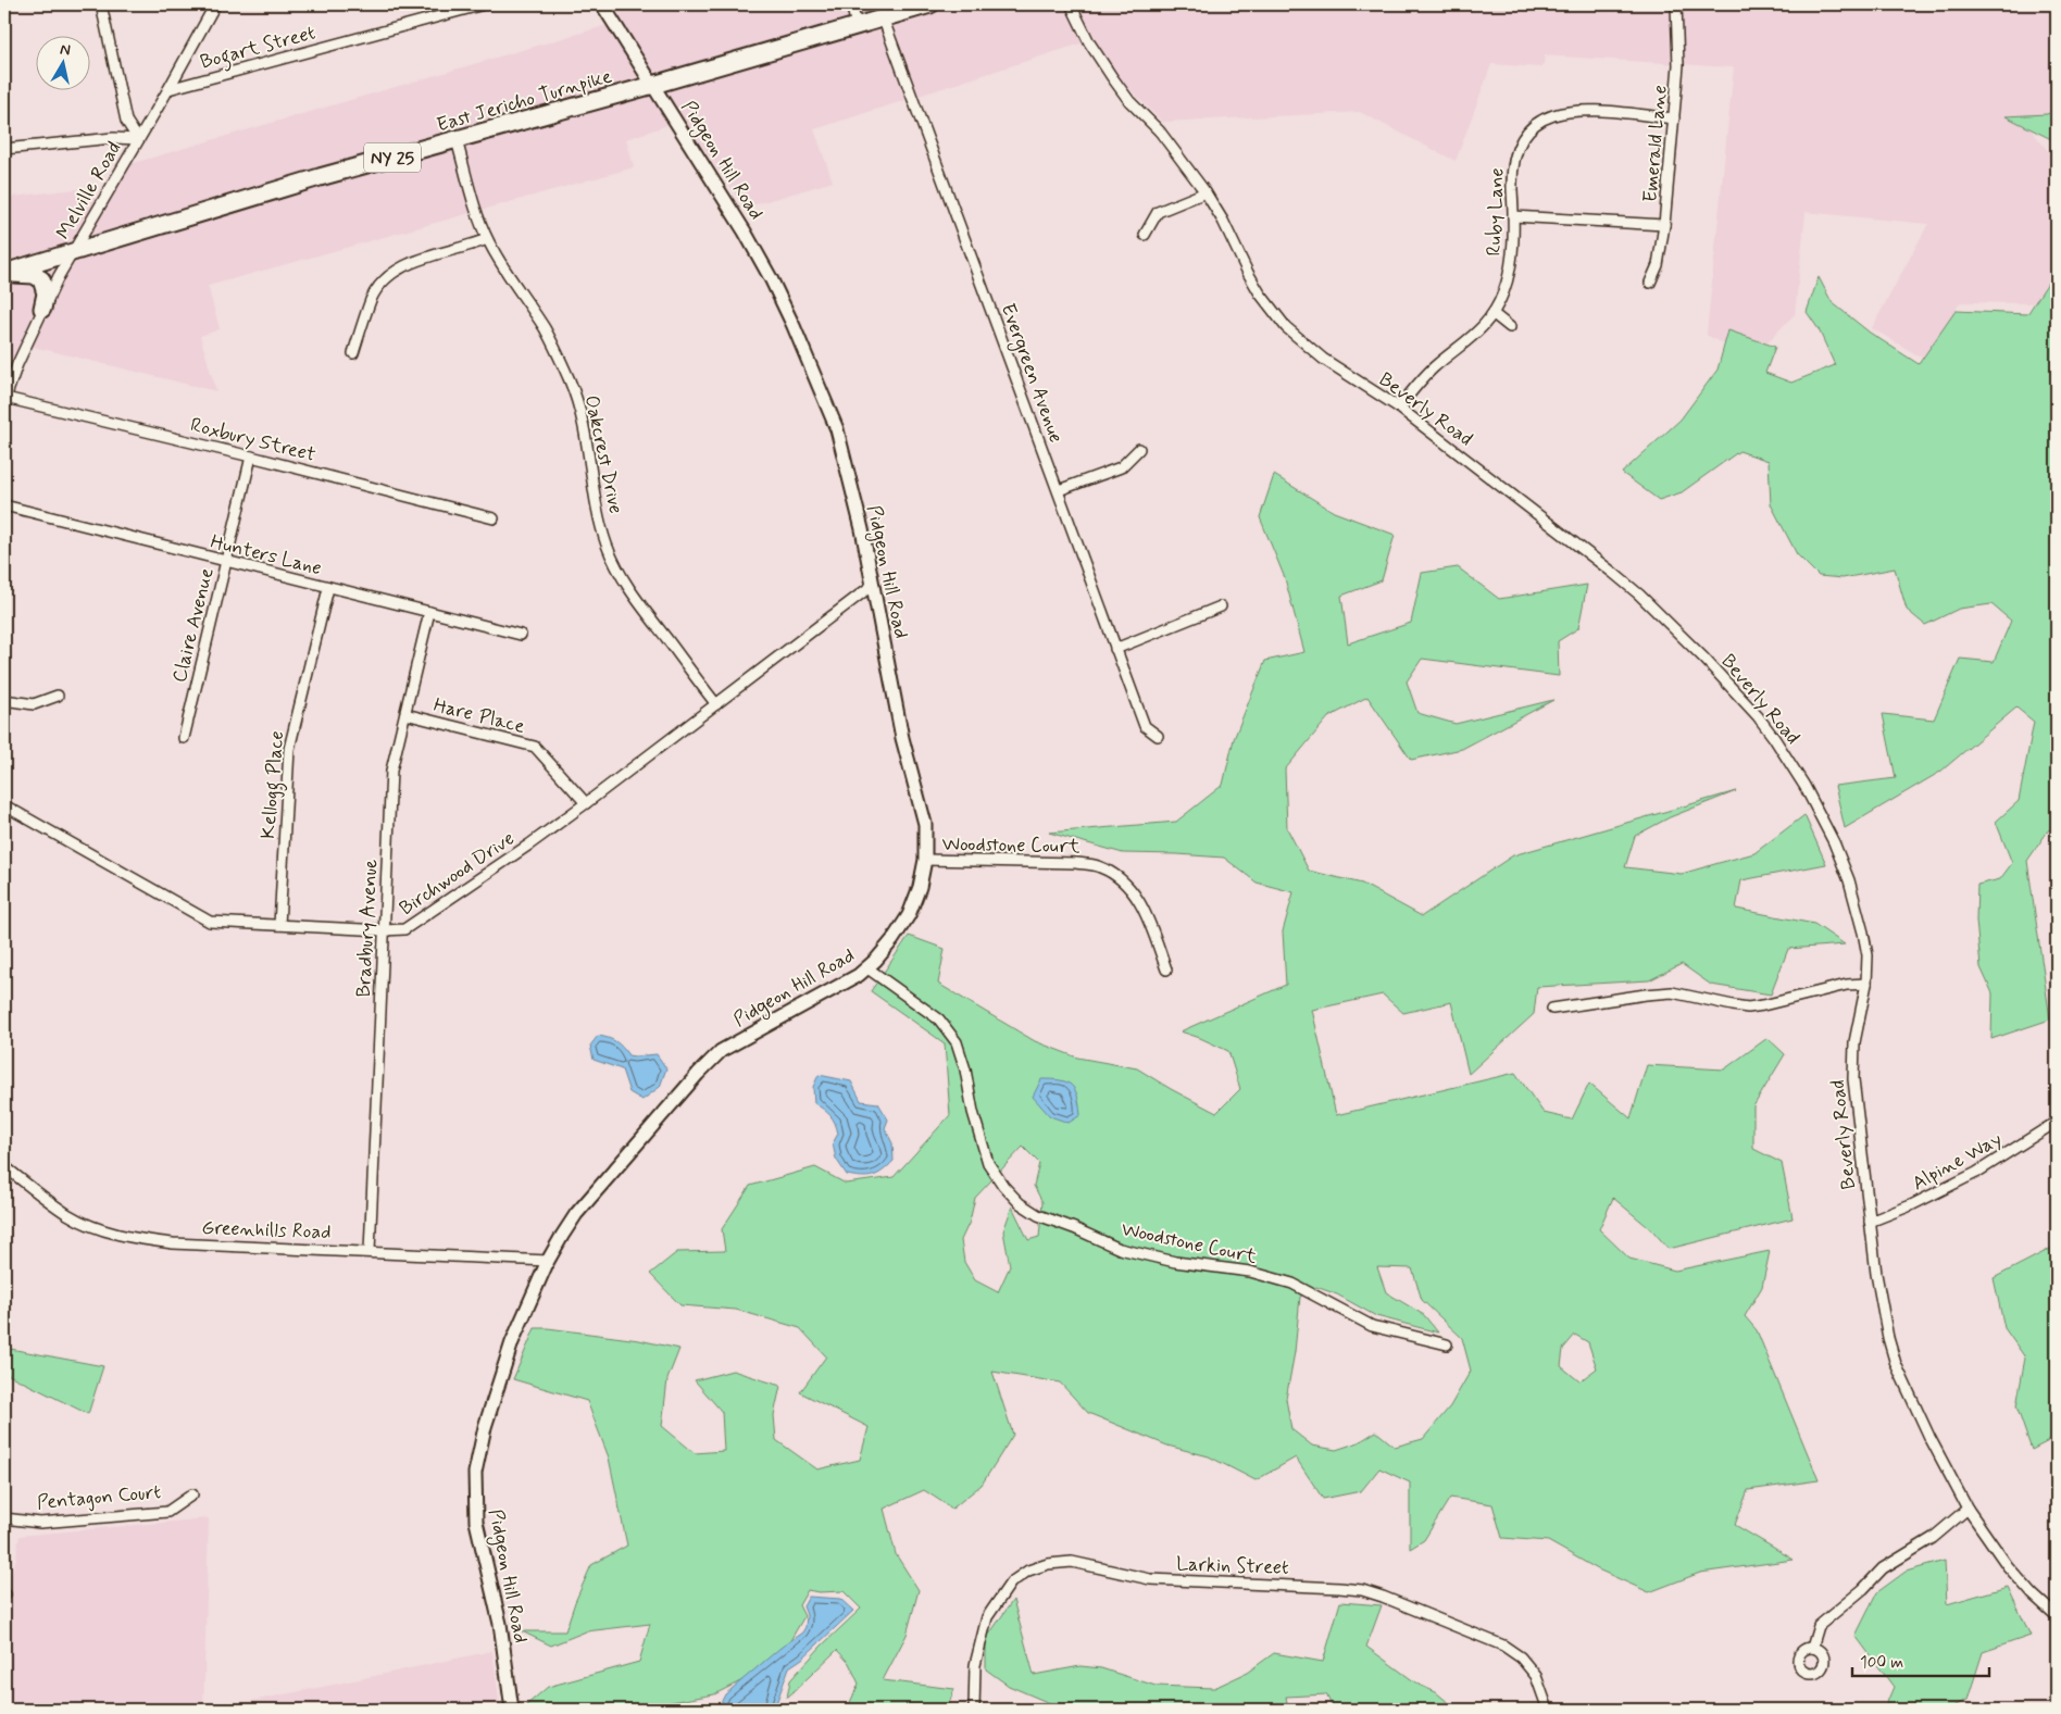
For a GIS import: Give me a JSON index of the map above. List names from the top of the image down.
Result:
{
  "streets": {
    "main road": ["East Jericho Turnpike", "NY 25"],
    "street": [
      "Bogart Street",
      "Emerald Lane",
      "Pidgeon Hill Road",
      "Melville Road",
      "Ruby Lane",
      "Evergreen Avenue",
      "Beverly Road",
      "Roxbury Street",
      "Oakcrest Drive",
      "Hunters Lane",
      "Claire Avenue",
      "Hare Place",
      "Kellogg Place",
      "Woodstone Court",
      "Birchwood Drive",
      "Bradbury Avenue",
      "Alpine Way",
      "Greenhills Road",
      "Pentagon Court",
      "Larkin Street"
    ]
  },
  "crossings": [
    ["Bogart Street", "Melville Road"],
    ["East Jericho Turnpike", "Pidgeon Hill Road"],
    ["East Jericho Turnpike", "Melville Road"],
    ["East Jericho Turnpike", "Evergreen Avenue"],
    ["East Jericho Turnpike", "Oakcrest Drive"],
    ["Emerald Lane", "Ruby Lane"],
    ["Pidgeon Hill Road", "Woodstone Court"],
    ["Pidgeon Hill Road", "Birchwood Drive"],
    ["Pidgeon Hill Road", "Greenhills Road"],
    ["Melville Road", "Roxbury Street"],
    ["Ruby Lane", "Beverly Road"],
    ["Beverly Road", "Alpine Way"],
    ["Roxbury Street", "Claire Avenue"],
    ["Oakcrest Drive", "Birchwood Drive"],
    ["Hunters Lane", "Claire Avenue"],
    ["Hunters Lane", "Kellogg Place"],
    ["Hunters Lane", "Bradbury Avenue"],
    ["Hare Place", "Birchwood Drive"],
    ["Hare Place", "Bradbury Avenue"],
    ["Kellogg Place", "Birchwood Drive"],
    ["Birchwood Drive", "Bradbury Avenue"],
    ["Bradbury Avenue", "Greenhills Road"]
  ],
  "scale_bar": "100 m",
  "north": "top"
}
